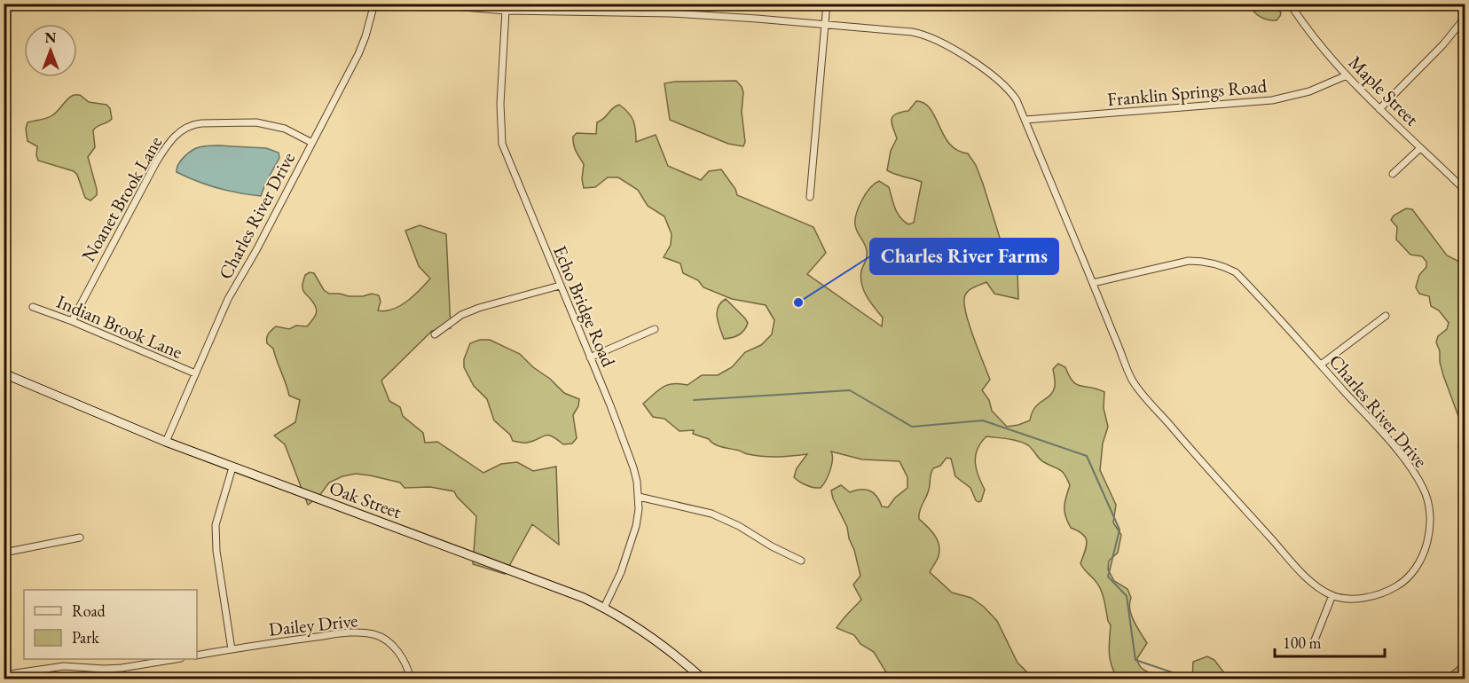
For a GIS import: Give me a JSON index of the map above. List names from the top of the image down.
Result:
{
  "streets": {
    "main road": ["Oak Street"],
    "street": [
      "Maple Street",
      "Franklin Springs Road",
      "Noanet Brook Lane",
      "Charles River Drive",
      "Echo Bridge Road",
      "Indian Brook Lane",
      "Dailey Drive"
    ]
  },
  "crossings": [
    ["Maple Street", "Franklin Springs Road"],
    ["Franklin Springs Road", "Charles River Drive"],
    ["Noanet Brook Lane", "Charles River Drive"],
    ["Noanet Brook Lane", "Indian Brook Lane"],
    ["Charles River Drive", "Echo Bridge Road"],
    ["Charles River Drive", "Indian Brook Lane"],
    ["Charles River Drive", "Oak Street"],
    ["Echo Bridge Road", "Oak Street"]
  ],
  "places": ["Charles River Farms"],
  "legend": ["Road", "Park"],
  "scale_bar": "100 m",
  "north": "top"
}
